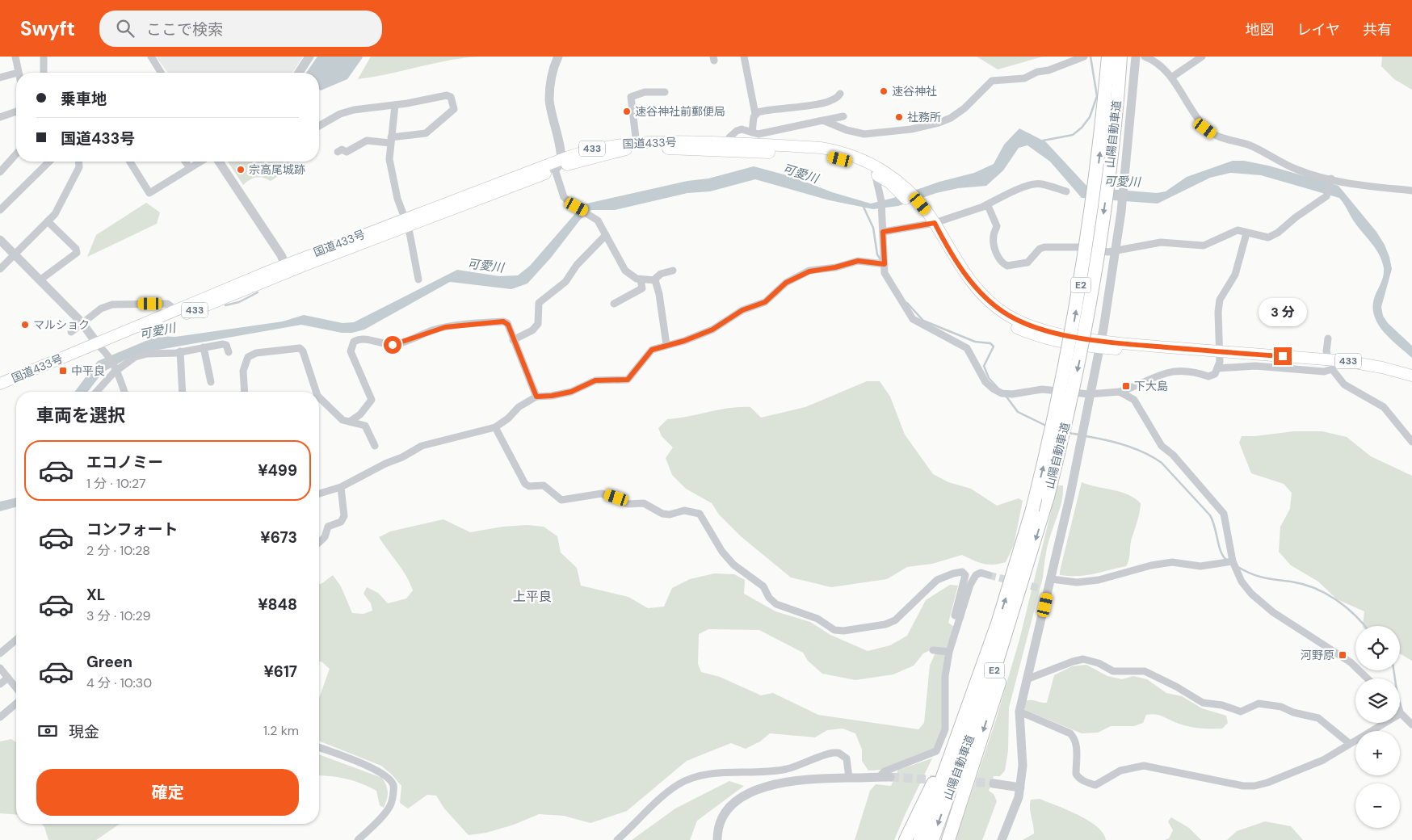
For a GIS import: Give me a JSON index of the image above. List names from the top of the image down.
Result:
{
  "streets": {
    "highway": [
      "山陽自動車道",
      "国道433号",
      "433",
      "E2"
    ]
  },
  "districts": ["上平良"],
  "water": ["可愛川"],
  "places": {
    "other": [
      "速谷神社",
      "速谷神社前郵便局",
      "社務所",
      "宗高尾城跡",
      "マルショク"
    ],
    "transit": ["中平良", "下大島", "河野原"]
  },
  "page": {
    "header": "Swyft",
    "search": "ここで検索",
    "nav": ["地図", "レイヤ", "共有"],
    "banner": ["乗車地", "国道433号"],
    "bubble": "3 分",
    "heading": "車両を選択",
    "list": [
      {
        "name": "エコノミー",
        "note": "1 分 · 10:27",
        "value": "¥499"
      },
      {
        "name": "コンフォート",
        "note": "2 分 · 10:28",
        "value": "¥673"
      },
      {
        "name": "XL",
        "note": "3 分 · 10:29",
        "value": "¥848"
      },
      {
        "name": "Green",
        "note": "4 分 · 10:30",
        "value": "¥617"
      }
    ],
    "map_buttons": ["+", "−"],
    "pay": ["現金", "1.2 km"],
    "buttons": "確定"
  }
}
